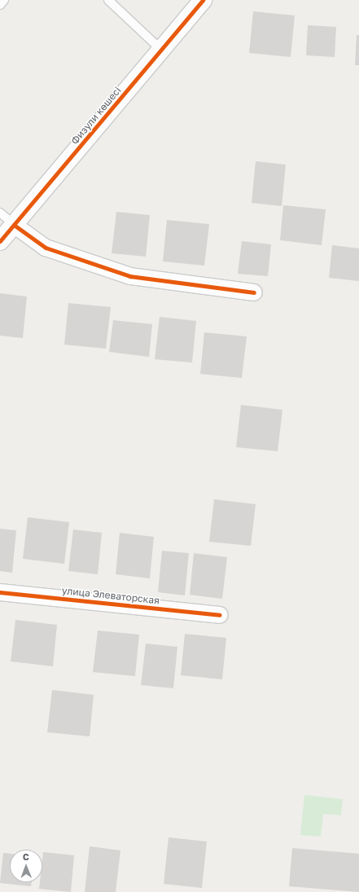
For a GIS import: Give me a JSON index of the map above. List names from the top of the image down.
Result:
{
  "streets": {
    "street": ["Физули көшесі", "улица Элеваторская"]
  },
  "north": "top"
}
